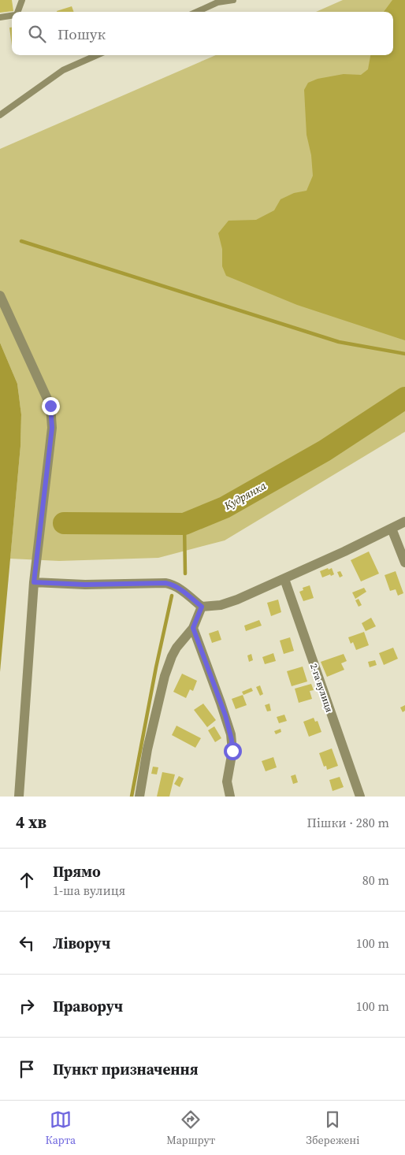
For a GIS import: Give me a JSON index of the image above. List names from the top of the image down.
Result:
{
  "streets": {
    "street": ["2-га вулиця"]
  },
  "water": ["Кудрянка"],
  "page": {
    "search": "Пошук",
    "heading": ["4 хв", "Пішки · 280 m"],
    "list": [
      ["Прямо", "1-ша вулиця", "80 m"],
      ["Ліворуч", "100 m"],
      ["Праворуч", "100 m"],
      "Пункт призначення"
    ],
    "nav": ["Карта", "Маршрут", "Збережені"]
  }
}
